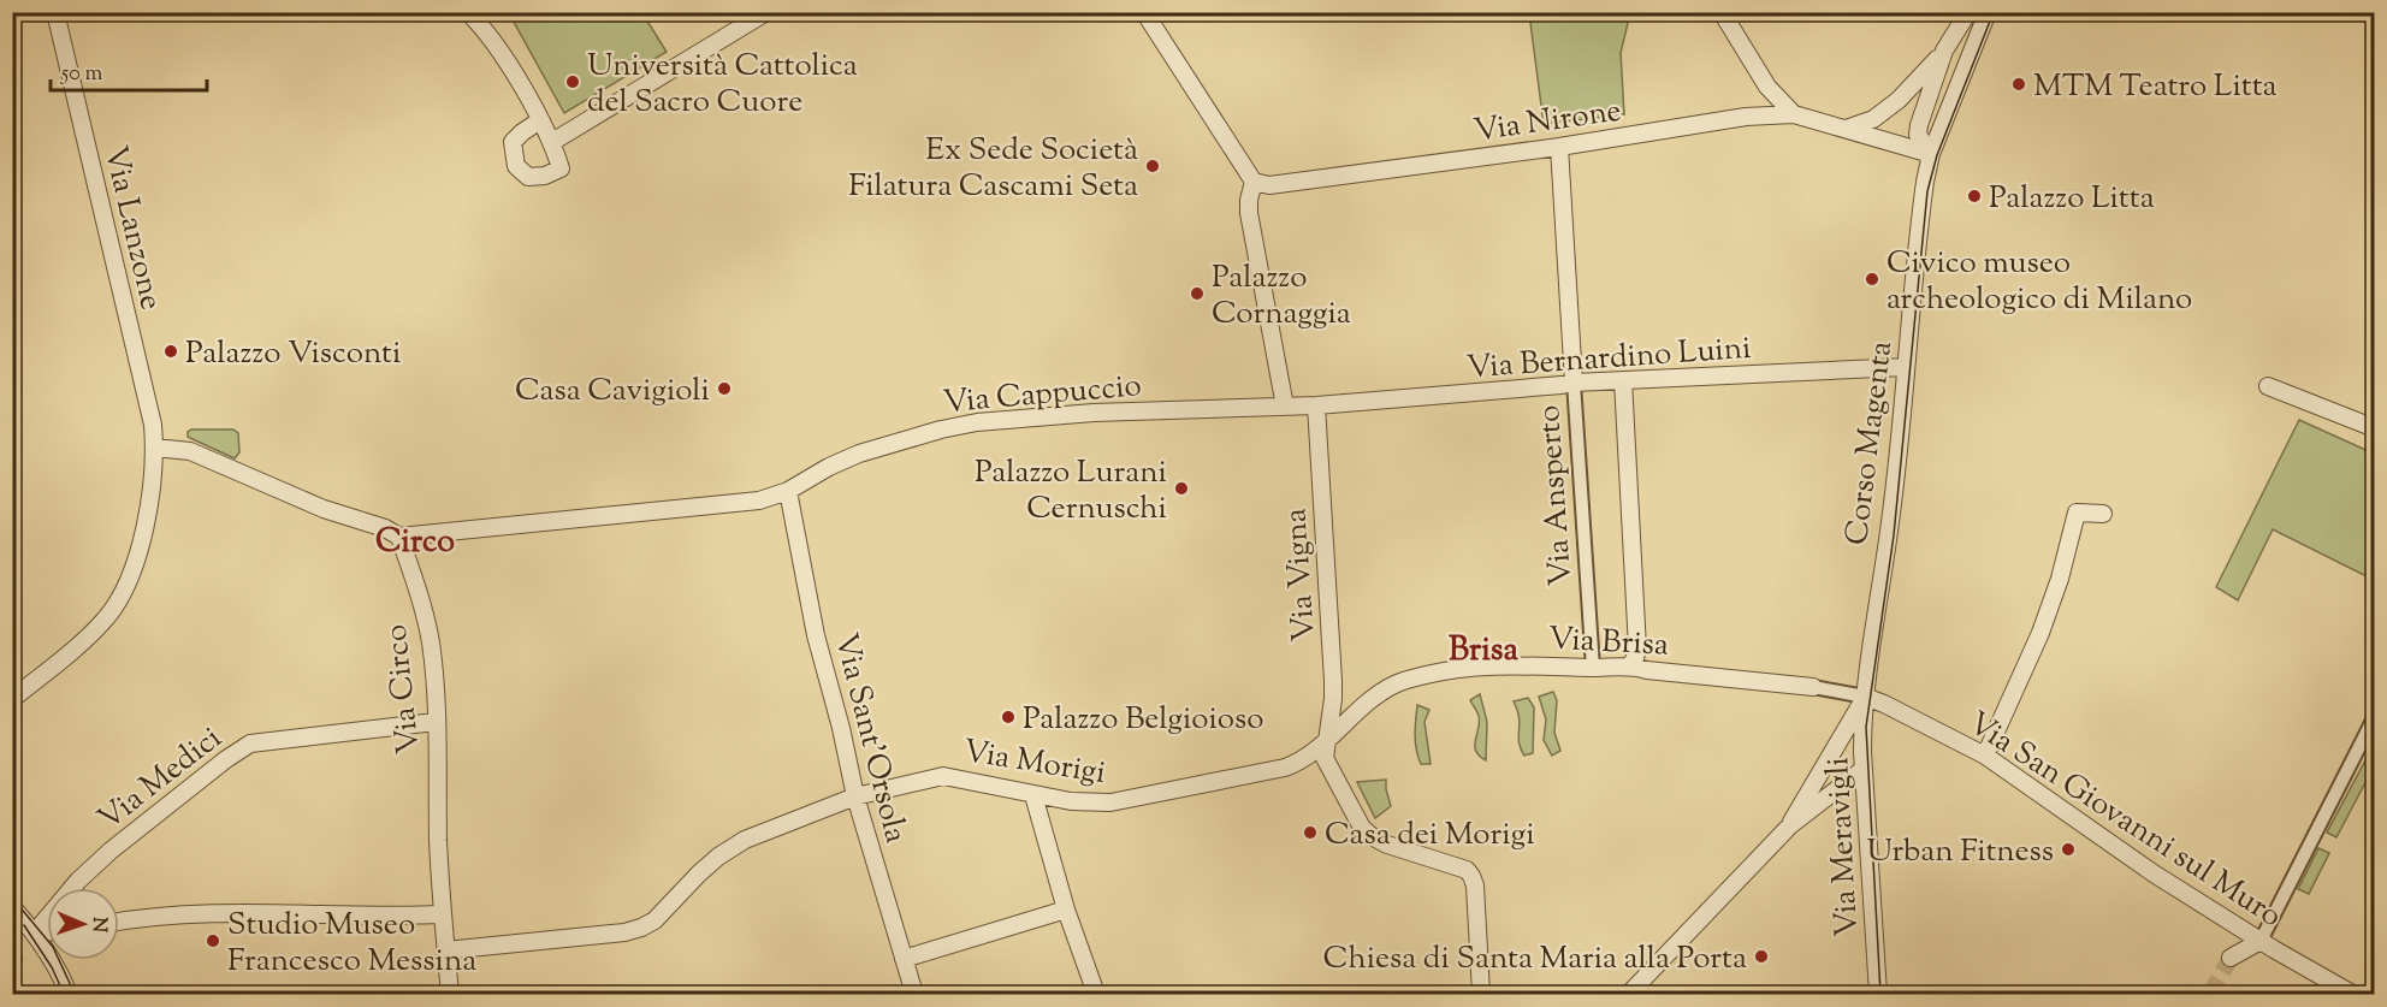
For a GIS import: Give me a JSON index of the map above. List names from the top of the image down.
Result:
{
  "streets": {
    "street": [
      "Via Nirone",
      "Via Lanzone",
      "Via Bernardino Luini",
      "Via Cappuccio",
      "Corso Magenta",
      "Via Ansperto",
      "Via Vigna",
      "Via Brisa",
      "Via Circo",
      "Via Sant'Orsola",
      "Via Morigi",
      "Via Medici",
      "Via San Giovanni sul Muro",
      "Via Meravigli"
    ]
  },
  "crossings": [
    ["Via Nirone", "Corso Magenta"],
    ["Via Nirone", "Via Ansperto"],
    ["Via Bernardino Luini", "Via Cappuccio"],
    ["Via Bernardino Luini", "Corso Magenta"],
    ["Via Bernardino Luini", "Via Ansperto"],
    ["Via Bernardino Luini", "Via Vigna"],
    ["Via Cappuccio", "Via Vigna"],
    ["Via Cappuccio", "Via Circo"],
    ["Via Cappuccio", "Via Sant'Orsola"],
    ["Corso Magenta", "Via Brisa"],
    ["Corso Magenta", "Via San Giovanni sul Muro"],
    ["Corso Magenta", "Via Meravigli"],
    ["Via Ansperto", "Via Brisa"],
    ["Via Vigna", "Via Brisa"],
    ["Via Vigna", "Via Morigi"],
    ["Via Brisa", "Via Morigi"],
    ["Via Brisa", "Via San Giovanni sul Muro"],
    ["Via Brisa", "Via Meravigli"],
    ["Via Circo", "Via Morigi"],
    ["Via Circo", "Via Medici"],
    ["Via Sant'Orsola", "Via Morigi"],
    ["Via San Giovanni sul Muro", "Via Meravigli"]
  ],
  "districts": ["Circo", "Brisa"],
  "places": [
    "Università Cattolica del Sacro Cuore",
    "MTM Teatro Litta",
    "Ex Sede Società Filatura Cascami Seta",
    "Palazzo Litta",
    "Civico museo archeologico di Milano",
    "Palazzo Cornaggia",
    "Palazzo Visconti",
    "Casa Cavigioli",
    "Palazzo Lurani Cernuschi",
    "Palazzo Belgioioso",
    "Casa dei Morigi",
    "Urban Fitness",
    "Studio Museo Francesco Messina",
    "Chiesa di Santa Maria alla Porta"
  ],
  "scale_bar": "50 m",
  "north": "right"
}
